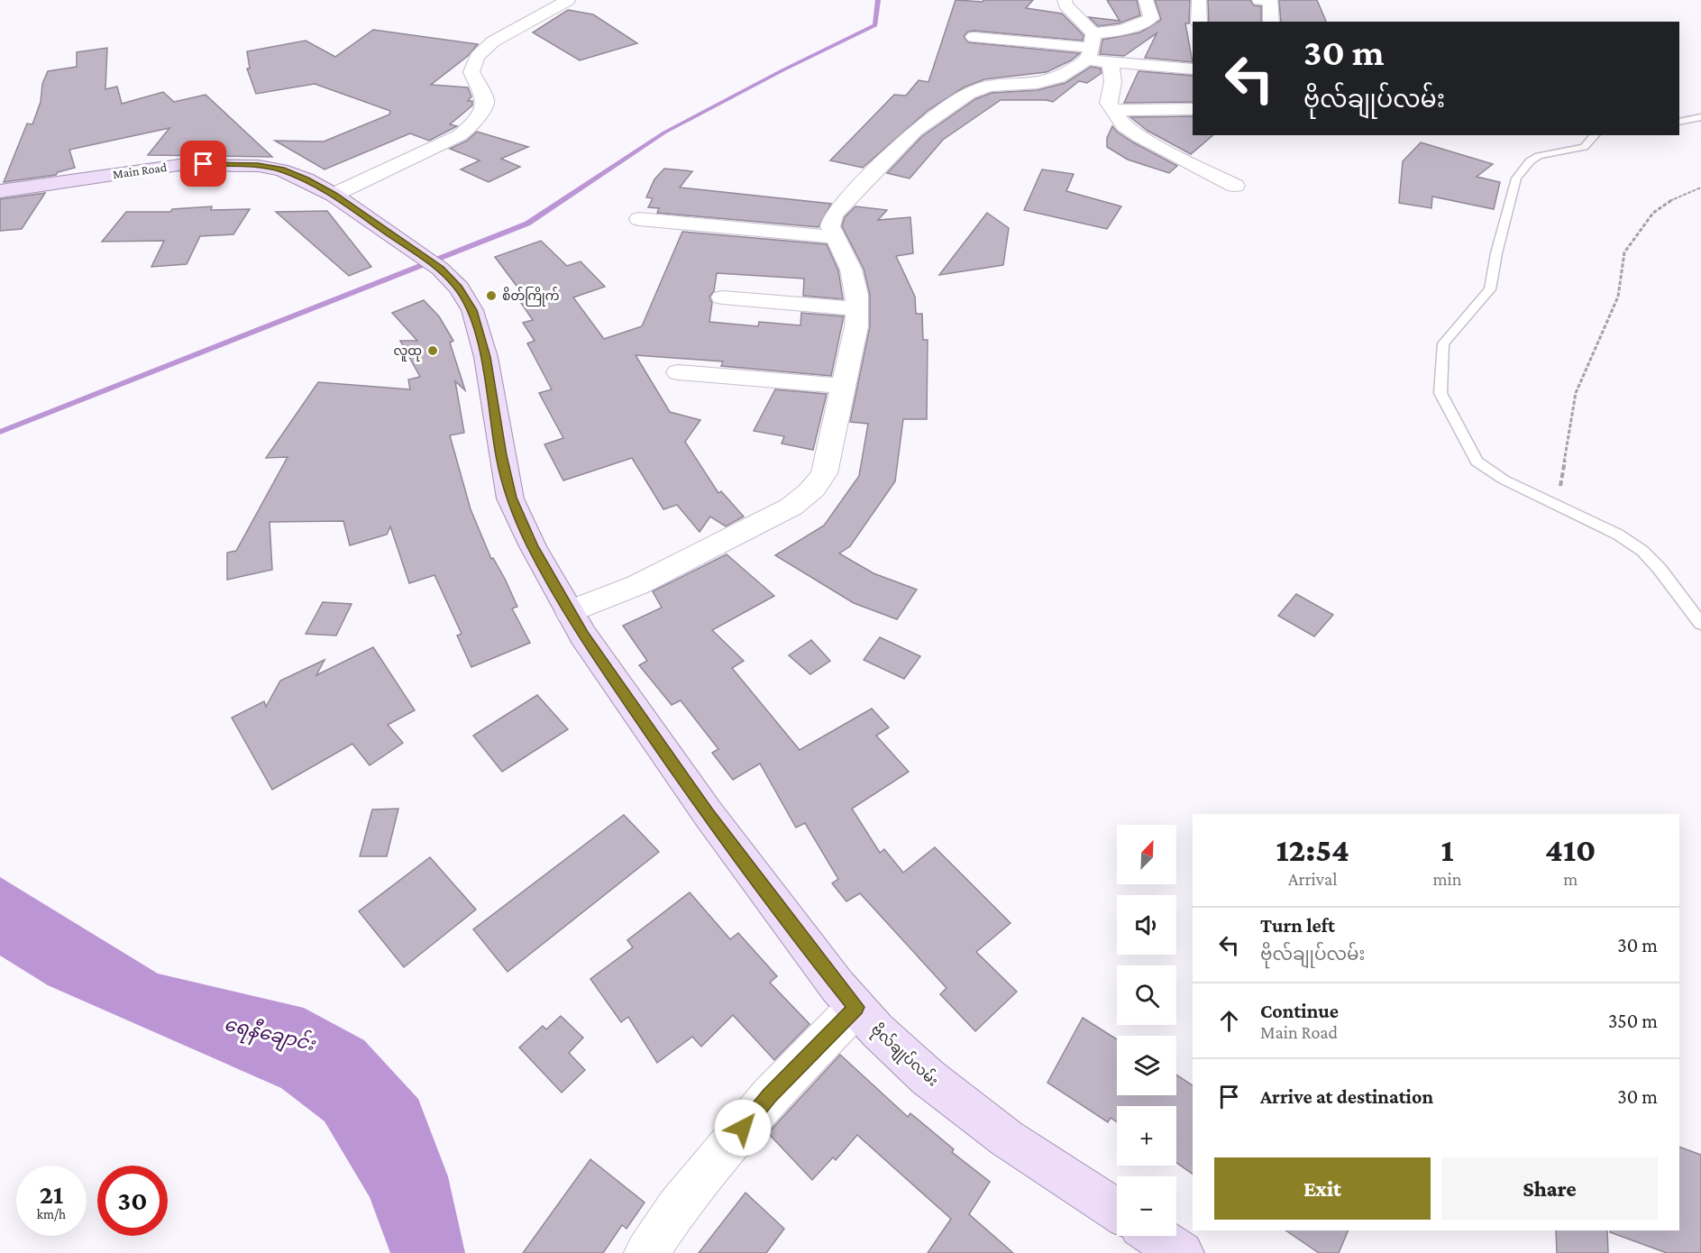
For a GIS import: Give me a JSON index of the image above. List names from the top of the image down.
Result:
{
  "streets": {
    "main road": ["Main Road", "ဗိုလ်‌ချုပ်‌လမ်း"]
  },
  "crossings": [
    ["Main Road", "ဗိုလ်‌ချုပ်‌လမ်း"]
  ],
  "water": ["ရေနီချောင်း"],
  "places": ["စိတ်ကြိုက်", "လူထု"],
  "north": "top right",
  "page": {
    "turn": ["30 m", "ဗိုလ်‌ချုပ်‌လမ်း"],
    "eta": [
      "12:54",
      "Arrival",
      "1",
      "min",
      "410",
      "m"
    ],
    "map_buttons": ["+", "−"],
    "list": [
      {
        "name": "Turn left",
        "note": "ဗိုလ်‌ချုပ်‌လမ်း",
        "value": "30 m"
      },
      {
        "name": "Continue",
        "note": "Main Road",
        "value": "350 m"
      },
      {
        "name": "Arrive at destination",
        "value": "30 m"
      }
    ],
    "buttons": ["Exit", "Share"],
    "speed": "21 km/h",
    "limit": "30"
  }
}
